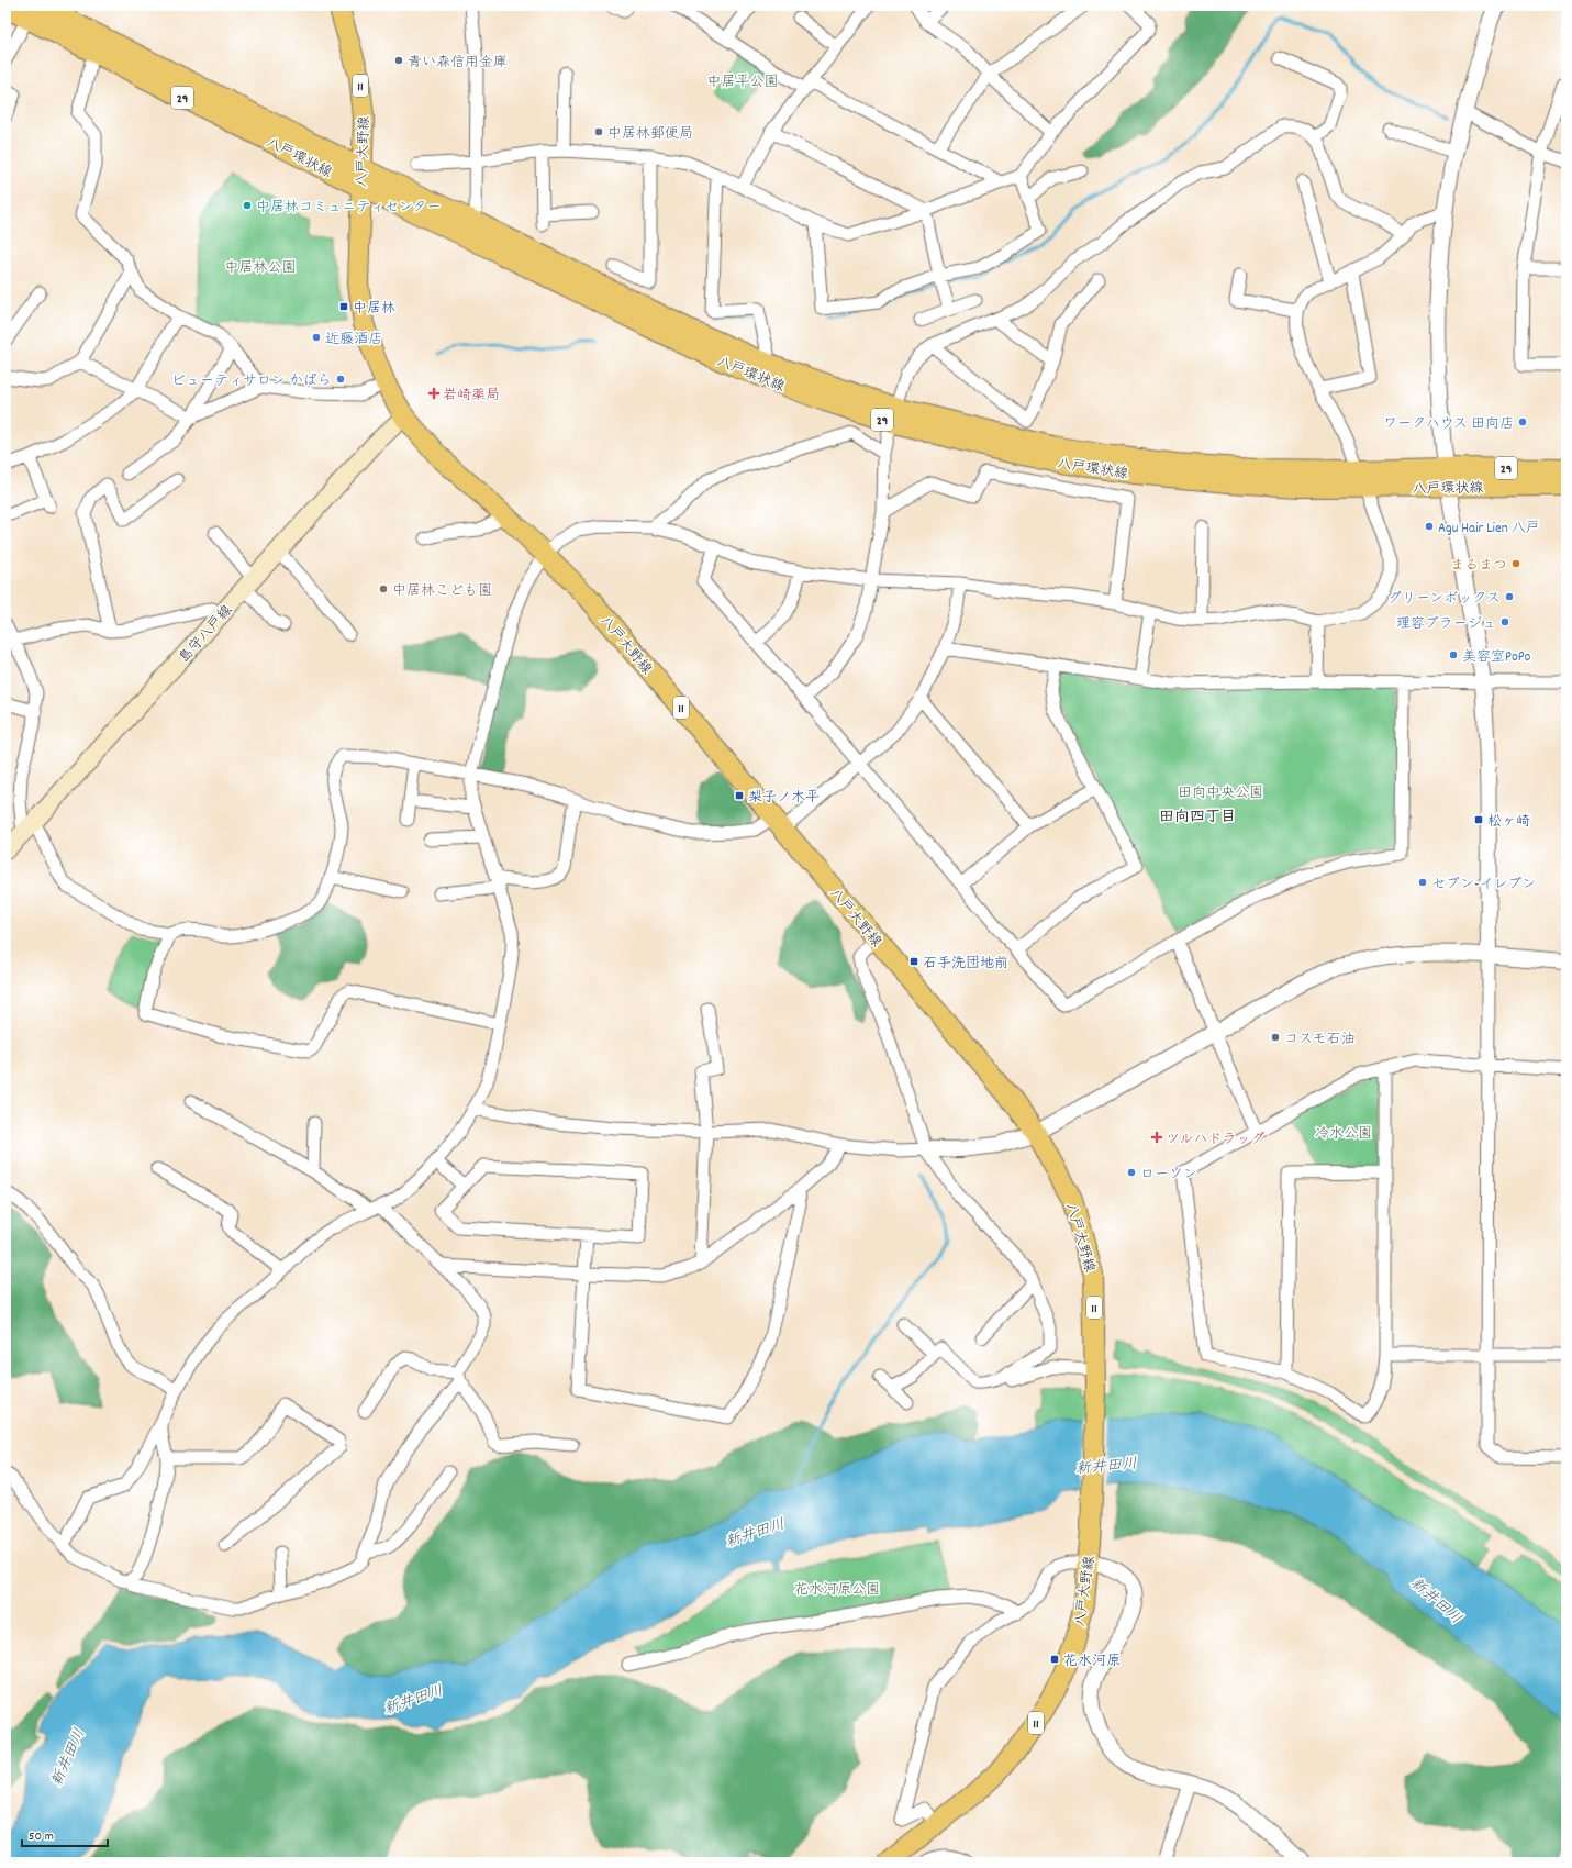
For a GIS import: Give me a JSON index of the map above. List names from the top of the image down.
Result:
{
  "streets": {
    "main road": [
      "11",
      "29",
      "八戸大野線",
      "八戸環状線",
      "島守八戸線"
    ]
  },
  "crossings": [
    ["八戸大野線", "八戸環状線"],
    ["八戸大野線", "島守八戸線"]
  ],
  "districts": ["田向四丁目"],
  "water": ["新井田川"],
  "parks": [
    "中居平公園",
    "中居林公園",
    "田向中央公園",
    "冷水公園",
    "花水河原公園"
  ],
  "places": {
    "other": [
      "青い森信用金庫",
      "中居林郵便局",
      "中居林コミュニティセンター",
      "近藤酒店",
      "ビューティサロン かばら",
      "ワークハウス 田向店",
      "Agu Hair Lien 八戸",
      "まるまつ",
      "中居林こども園",
      "グリーンボックス",
      "理容ブラージュ",
      "美容室PoPo",
      "セブン-イレブン",
      "コスモ石油",
      "ローソン"
    ],
    "transit": [
      "中居林",
      "梨子ノ木平",
      "松ヶ崎",
      "石手洗団地前",
      "花水河原"
    ],
    "health": ["岩崎薬局", "ツルハドラッグ"]
  },
  "scale_bar": "50 m"
}
